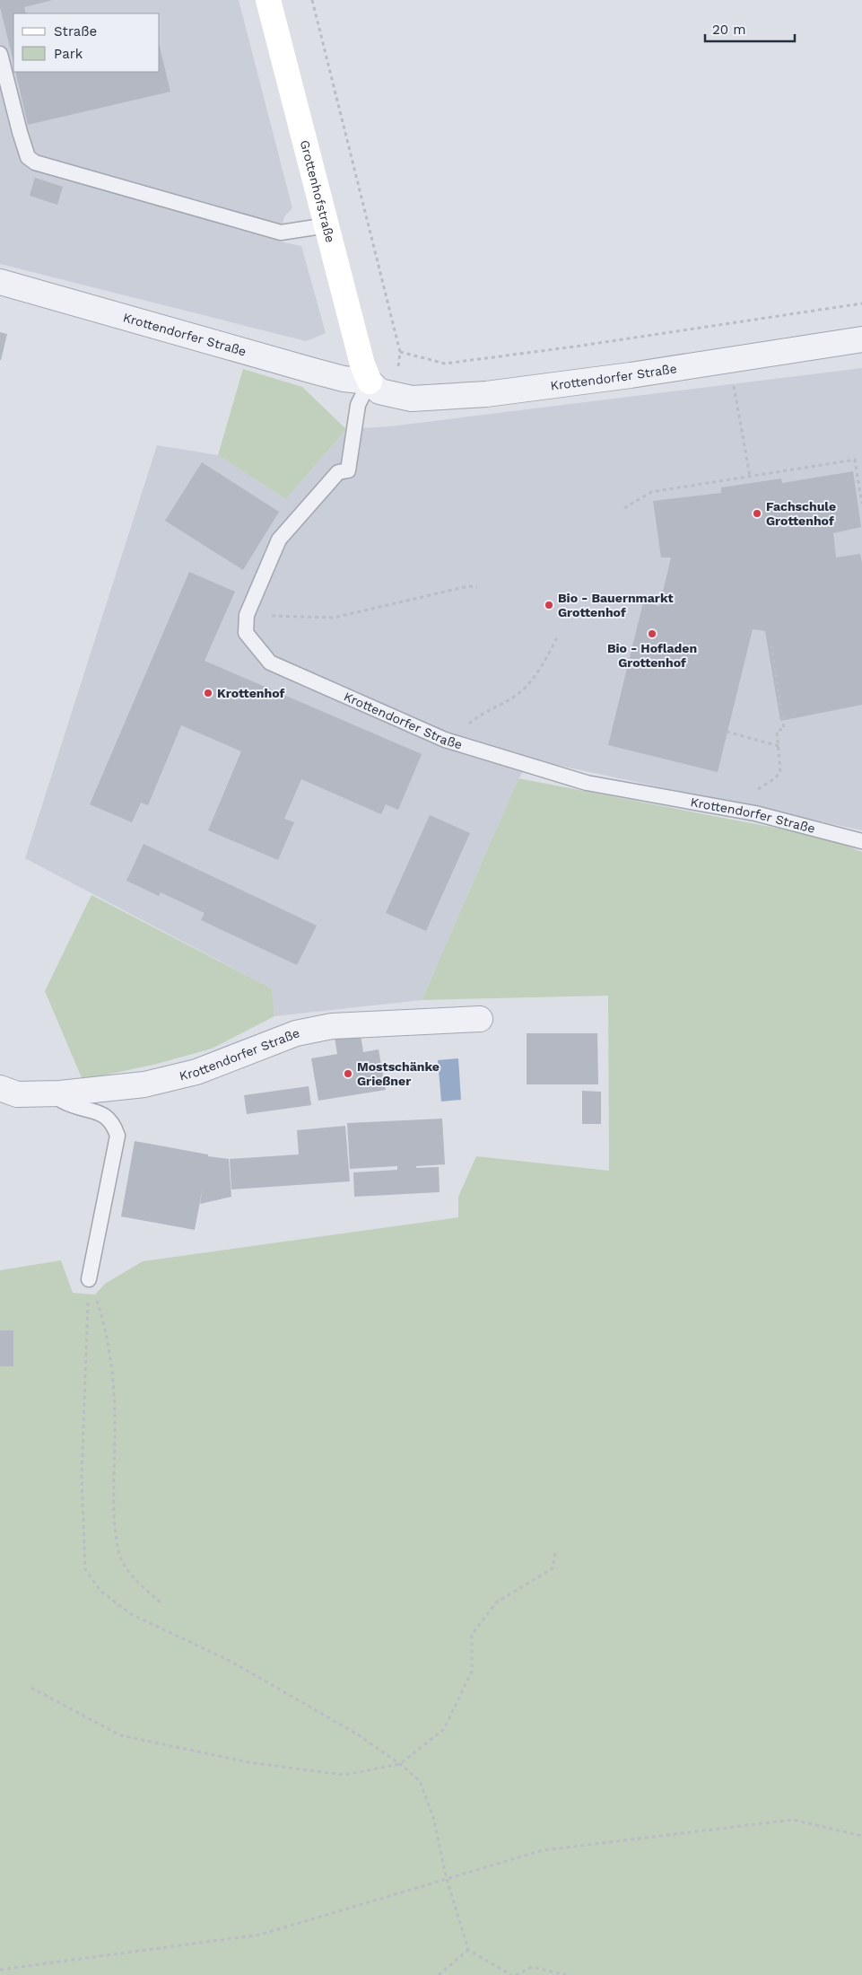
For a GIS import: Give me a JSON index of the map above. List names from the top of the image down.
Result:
{
  "streets": {
    "street": ["Grottenhofstraße", "Krottendorfer Straße"]
  },
  "crossings": [
    ["Grottenhofstraße", "Krottendorfer Straße"]
  ],
  "places": [
    "Fachschule Grottenhof",
    "Bio - Bauernmarkt Grottenhof",
    "Bio - Hofladen Grottenhof",
    "Krottenhof",
    "Mostschänke Grießner"
  ],
  "legend": ["Straße", "Park"],
  "scale_bar": "20 m"
}
